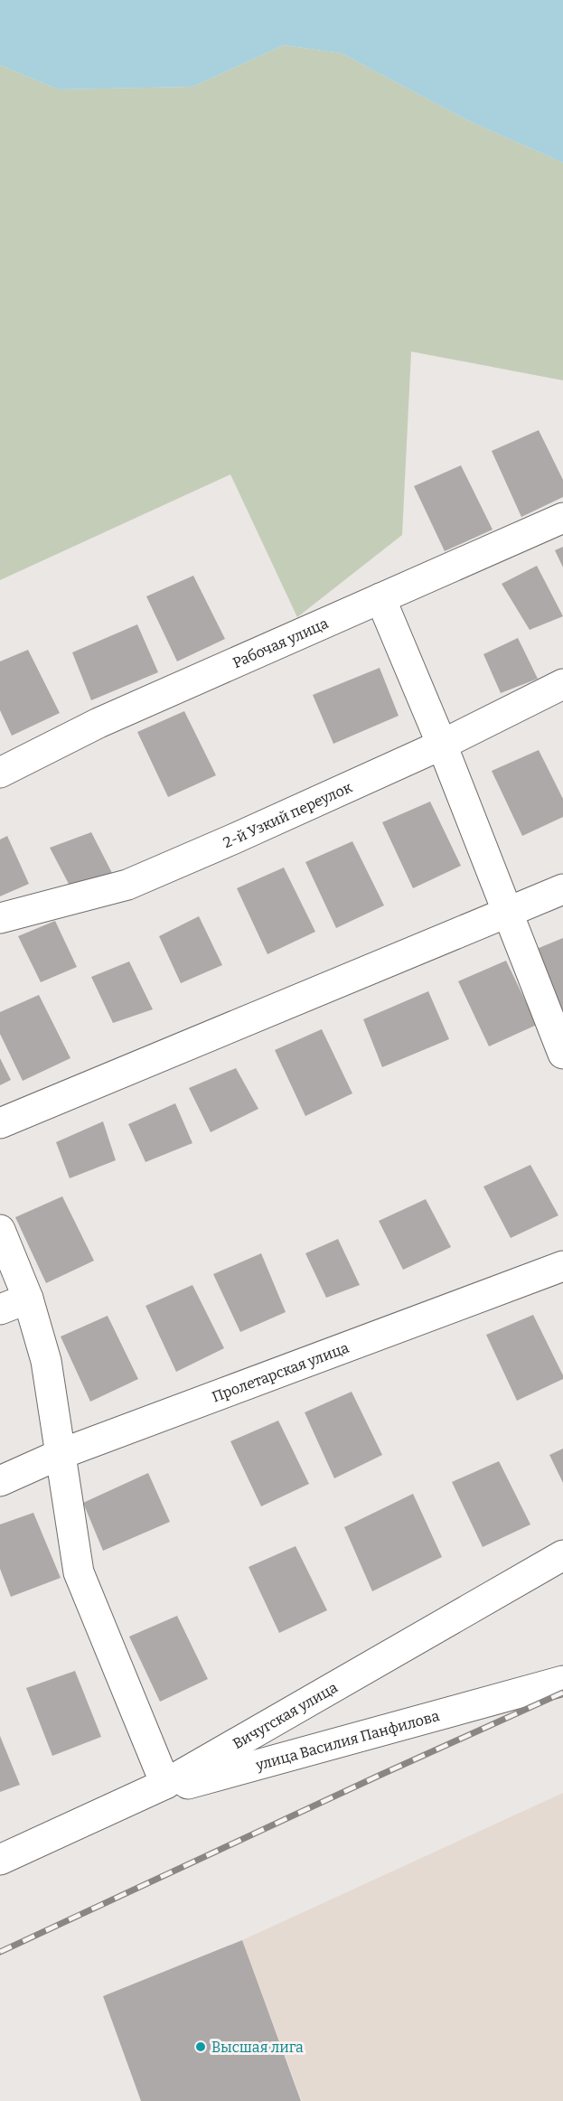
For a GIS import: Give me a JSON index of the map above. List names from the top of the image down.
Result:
{
  "streets": {
    "street": [
      "Рабочая улица",
      "2-й Узкий переулок",
      "Пролетарская улица",
      "Вичугская улица",
      "улица Василия Панфилова"
    ]
  },
  "crossings": [
    ["Вичугская улица", "улица Василия Панфилова"]
  ],
  "places": ["Высшая лига"]
}
